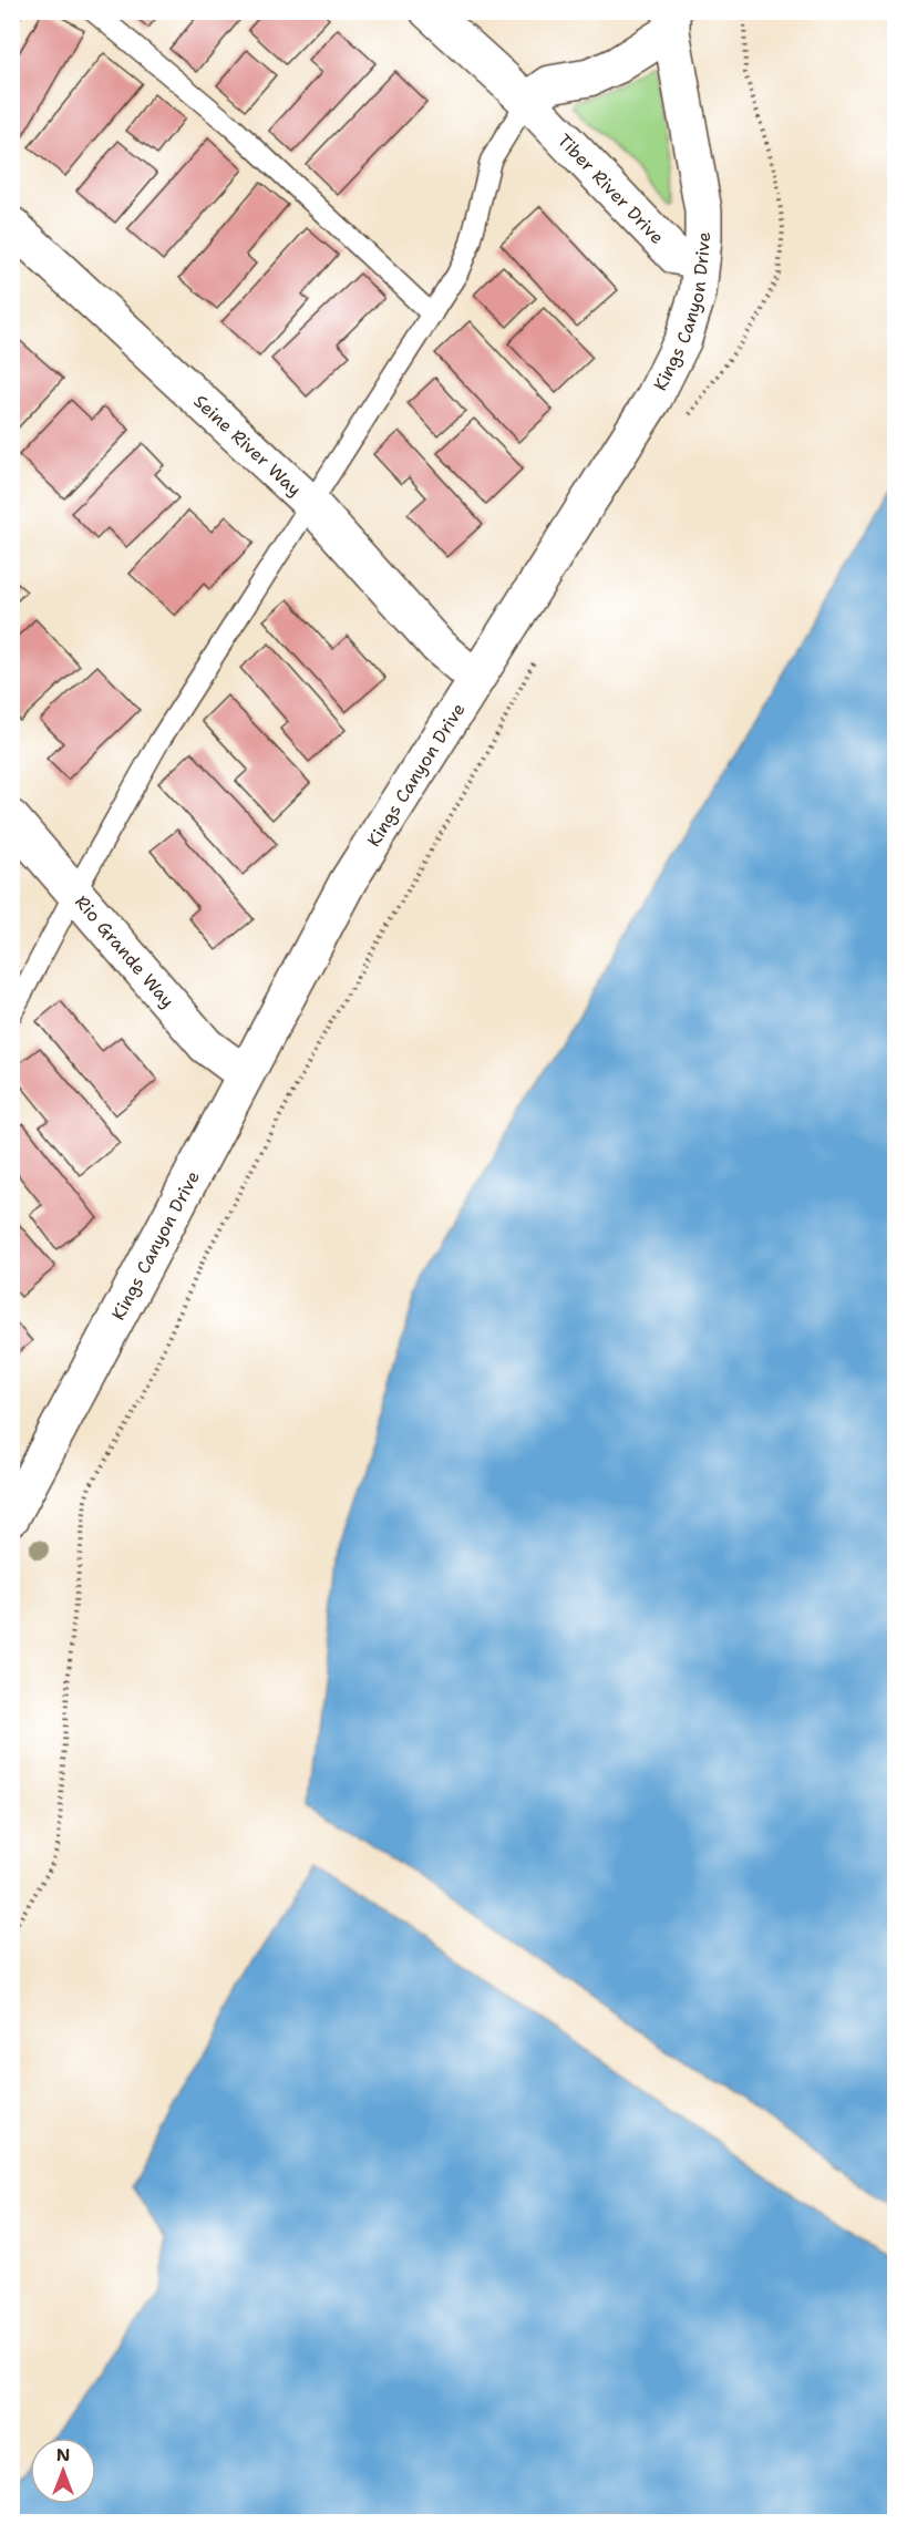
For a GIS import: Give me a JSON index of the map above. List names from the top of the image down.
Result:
{
  "streets": {
    "street": [
      "Tiber River Drive",
      "Kings Canyon Drive",
      "Seine River Way",
      "Rio Grande Way"
    ]
  },
  "crossings": [
    ["Tiber River Drive", "Kings Canyon Drive"],
    ["Kings Canyon Drive", "Seine River Way"],
    ["Kings Canyon Drive", "Rio Grande Way"]
  ],
  "north": "top"
}
